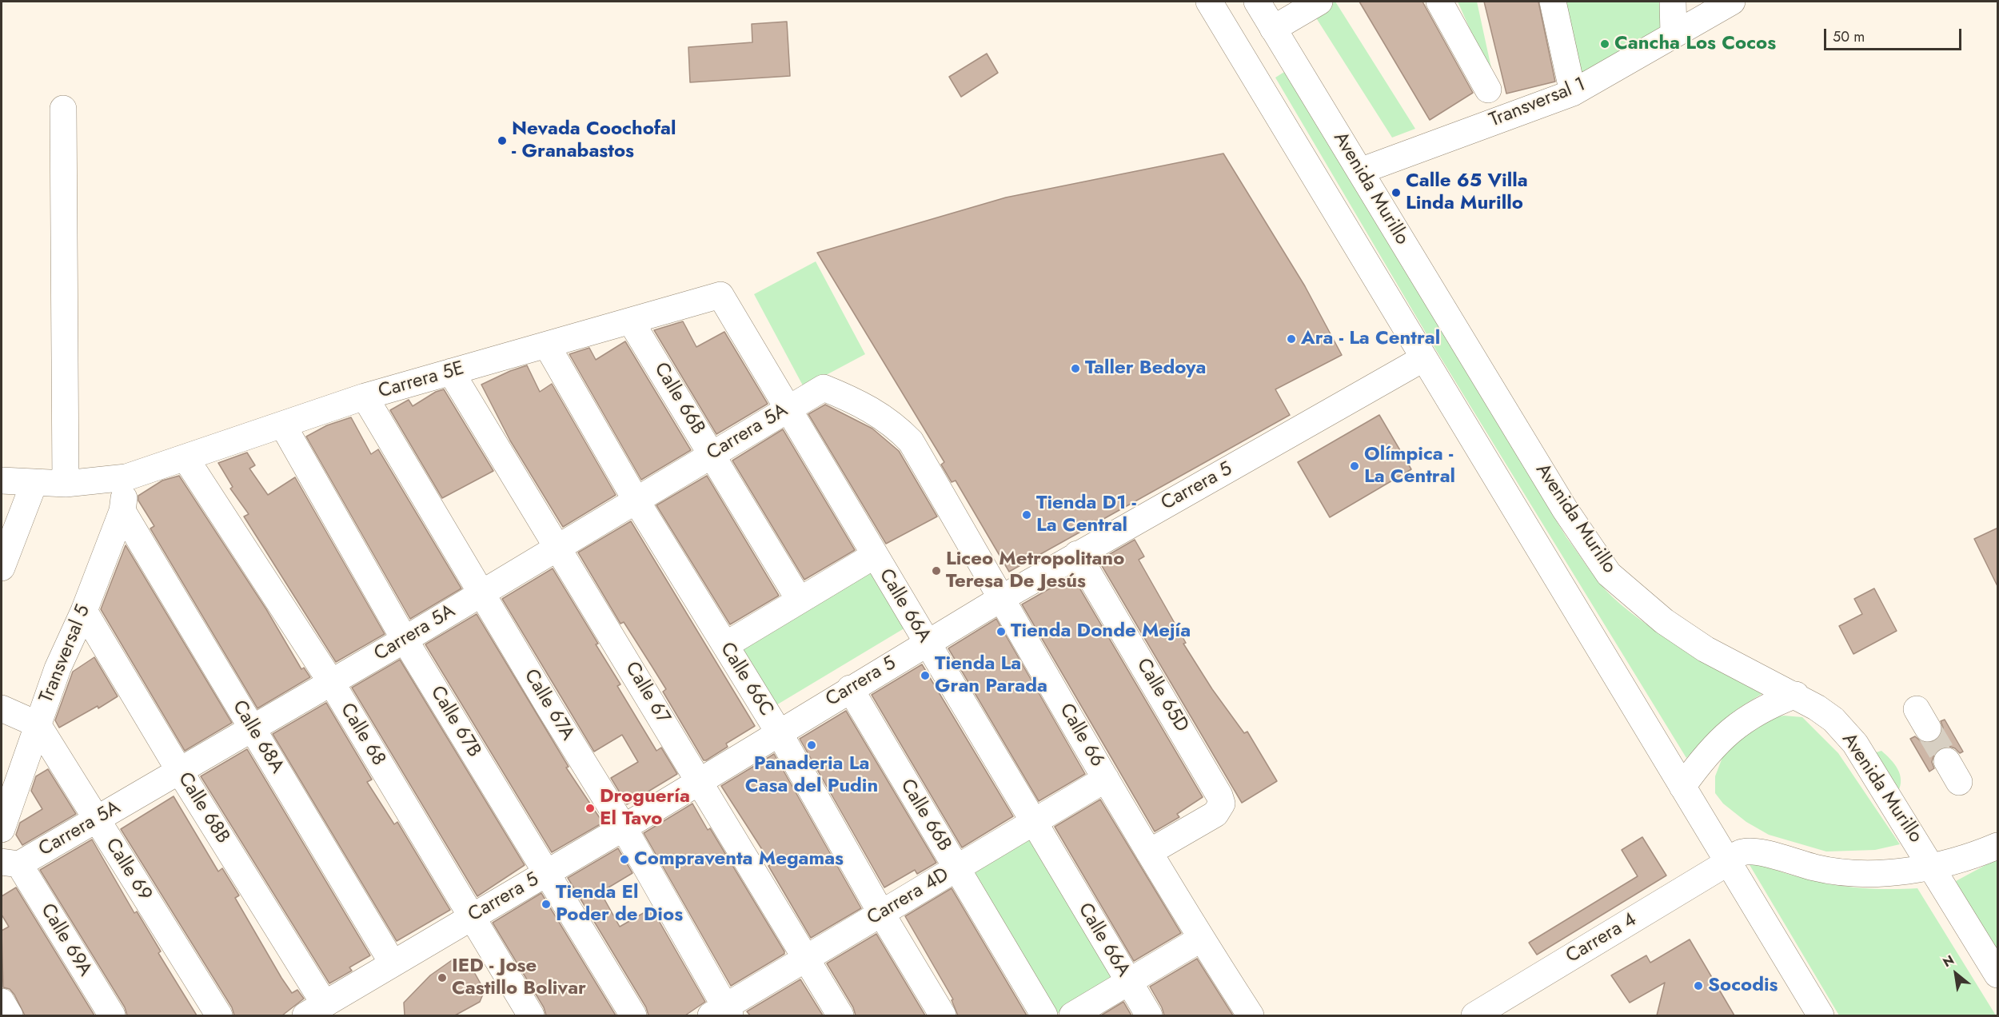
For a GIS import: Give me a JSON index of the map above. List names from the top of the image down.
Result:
{
  "streets": {
    "street": [
      "Transversal 1",
      "Avenida Murillo",
      "Carrera 5E",
      "Calle 66B",
      "Carrera 5A",
      "Carrera 5",
      "Calle 66A",
      "Transversal 5",
      "Calle 66C",
      "Calle 67",
      "Calle 65D",
      "Calle 67A",
      "Calle 67B",
      "Calle 68",
      "Calle 66",
      "Calle 68A",
      "Calle 68B",
      "Calle 69",
      "Carrera 4D",
      "Carrera 4",
      "Calle 69A"
    ]
  },
  "crossings": [
    ["Transversal 1", "Avenida Murillo"],
    ["Avenida Murillo", "Carrera 4"],
    ["Carrera 5E", "Calle 66B"],
    ["Carrera 5E", "Calle 66A"],
    ["Carrera 5E", "Transversal 5"],
    ["Carrera 5E", "Calle 66C"],
    ["Carrera 5E", "Calle 67"],
    ["Carrera 5E", "Calle 67A"],
    ["Carrera 5E", "Calle 67B"],
    ["Carrera 5E", "Calle 68"],
    ["Calle 66B", "Carrera 5A"],
    ["Calle 66B", "Carrera 5"],
    ["Calle 66B", "Carrera 4D"],
    ["Carrera 5A", "Calle 66A"],
    ["Carrera 5A", "Calle 66C"],
    ["Carrera 5A", "Calle 67"],
    ["Carrera 5A", "Calle 67A"],
    ["Carrera 5A", "Calle 67B"],
    ["Carrera 5A", "Calle 68"],
    ["Carrera 5A", "Calle 66"],
    ["Carrera 5A", "Calle 68A"],
    ["Carrera 5A", "Calle 68B"],
    ["Carrera 5A", "Calle 69"],
    ["Carrera 5A", "Calle 69A"],
    ["Carrera 5", "Calle 66A"],
    ["Carrera 5", "Calle 66C"],
    ["Carrera 5", "Calle 67"],
    ["Carrera 5", "Calle 65D"],
    ["Carrera 5", "Calle 67A"],
    ["Carrera 5", "Calle 67B"],
    ["Carrera 5", "Calle 68"],
    ["Carrera 5", "Calle 66"],
    ["Carrera 5", "Calle 68A"],
    ["Carrera 5", "Calle 68B"],
    ["Calle 66A", "Carrera 4D"],
    ["Transversal 5", "Calle 68A"],
    ["Transversal 5", "Calle 68B"],
    ["Transversal 5", "Calle 69"],
    ["Calle 66C", "Carrera 4D"],
    ["Calle 67", "Carrera 4D"],
    ["Calle 65D", "Calle 66"],
    ["Calle 67A", "Carrera 4D"],
    ["Calle 66", "Carrera 4D"]
  ],
  "places": [
    "Cancha Los Cocos",
    "Nevada Coochofal - Granabastos",
    "Calle 65 Villa Linda Murillo",
    "Ara - La Central",
    "Taller Bedoya",
    "Olímpica - La Central",
    "Tienda D1 - La Central",
    "Liceo Metropolitano Teresa De Jesús",
    "Tienda Donde Mejía",
    "Tienda La Gran Parada",
    "Panaderia La Casa del Pudin",
    "Droguería El Tavo",
    "Compraventa Megamas",
    "Tienda El Poder de Dios",
    "IED - Jose Castillo Bolivar",
    "Socodis"
  ],
  "scale_bar": "50 m",
  "north": "top left"
}
